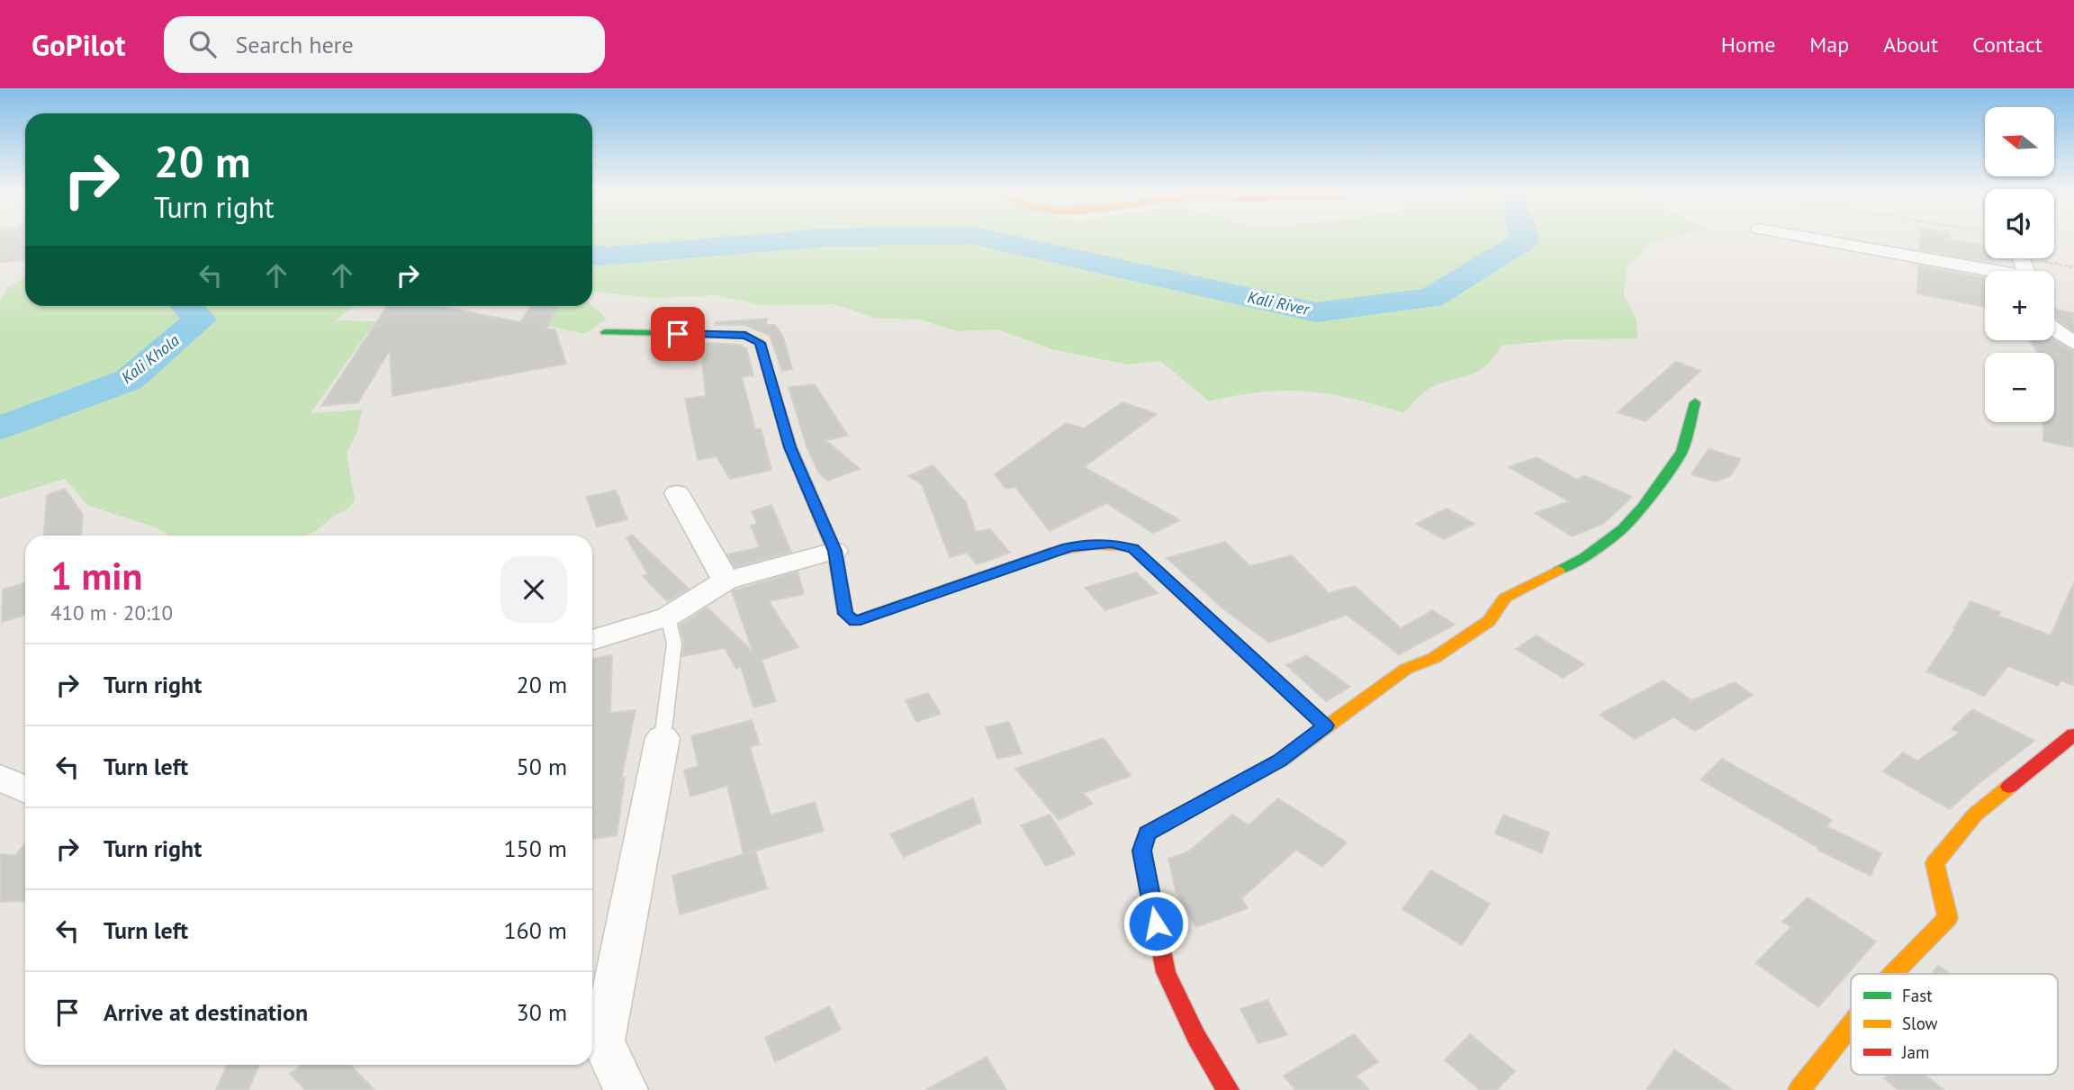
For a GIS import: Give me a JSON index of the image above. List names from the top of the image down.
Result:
{
  "water": ["Kali River", "Kali Khola"],
  "legend": ["Fast", "Slow", "Jam"],
  "north": "left",
  "page": {
    "header": "GoPilot",
    "search": "Search here",
    "nav": [
      "Home",
      "Map",
      "About",
      "Contact"
    ],
    "map_buttons": ["+", "−"],
    "turn": ["20 m", "Turn right"],
    "heading": ["1 min", "410 m · 20:10"],
    "list": [
      {
        "name": "Turn right",
        "value": "20 m"
      },
      {
        "name": "Turn left",
        "value": "50 m"
      },
      {
        "name": "Turn right",
        "value": "150 m"
      },
      {
        "name": "Turn left",
        "value": "160 m"
      },
      {
        "name": "Arrive at destination",
        "value": "30 m"
      }
    ]
  }
}
